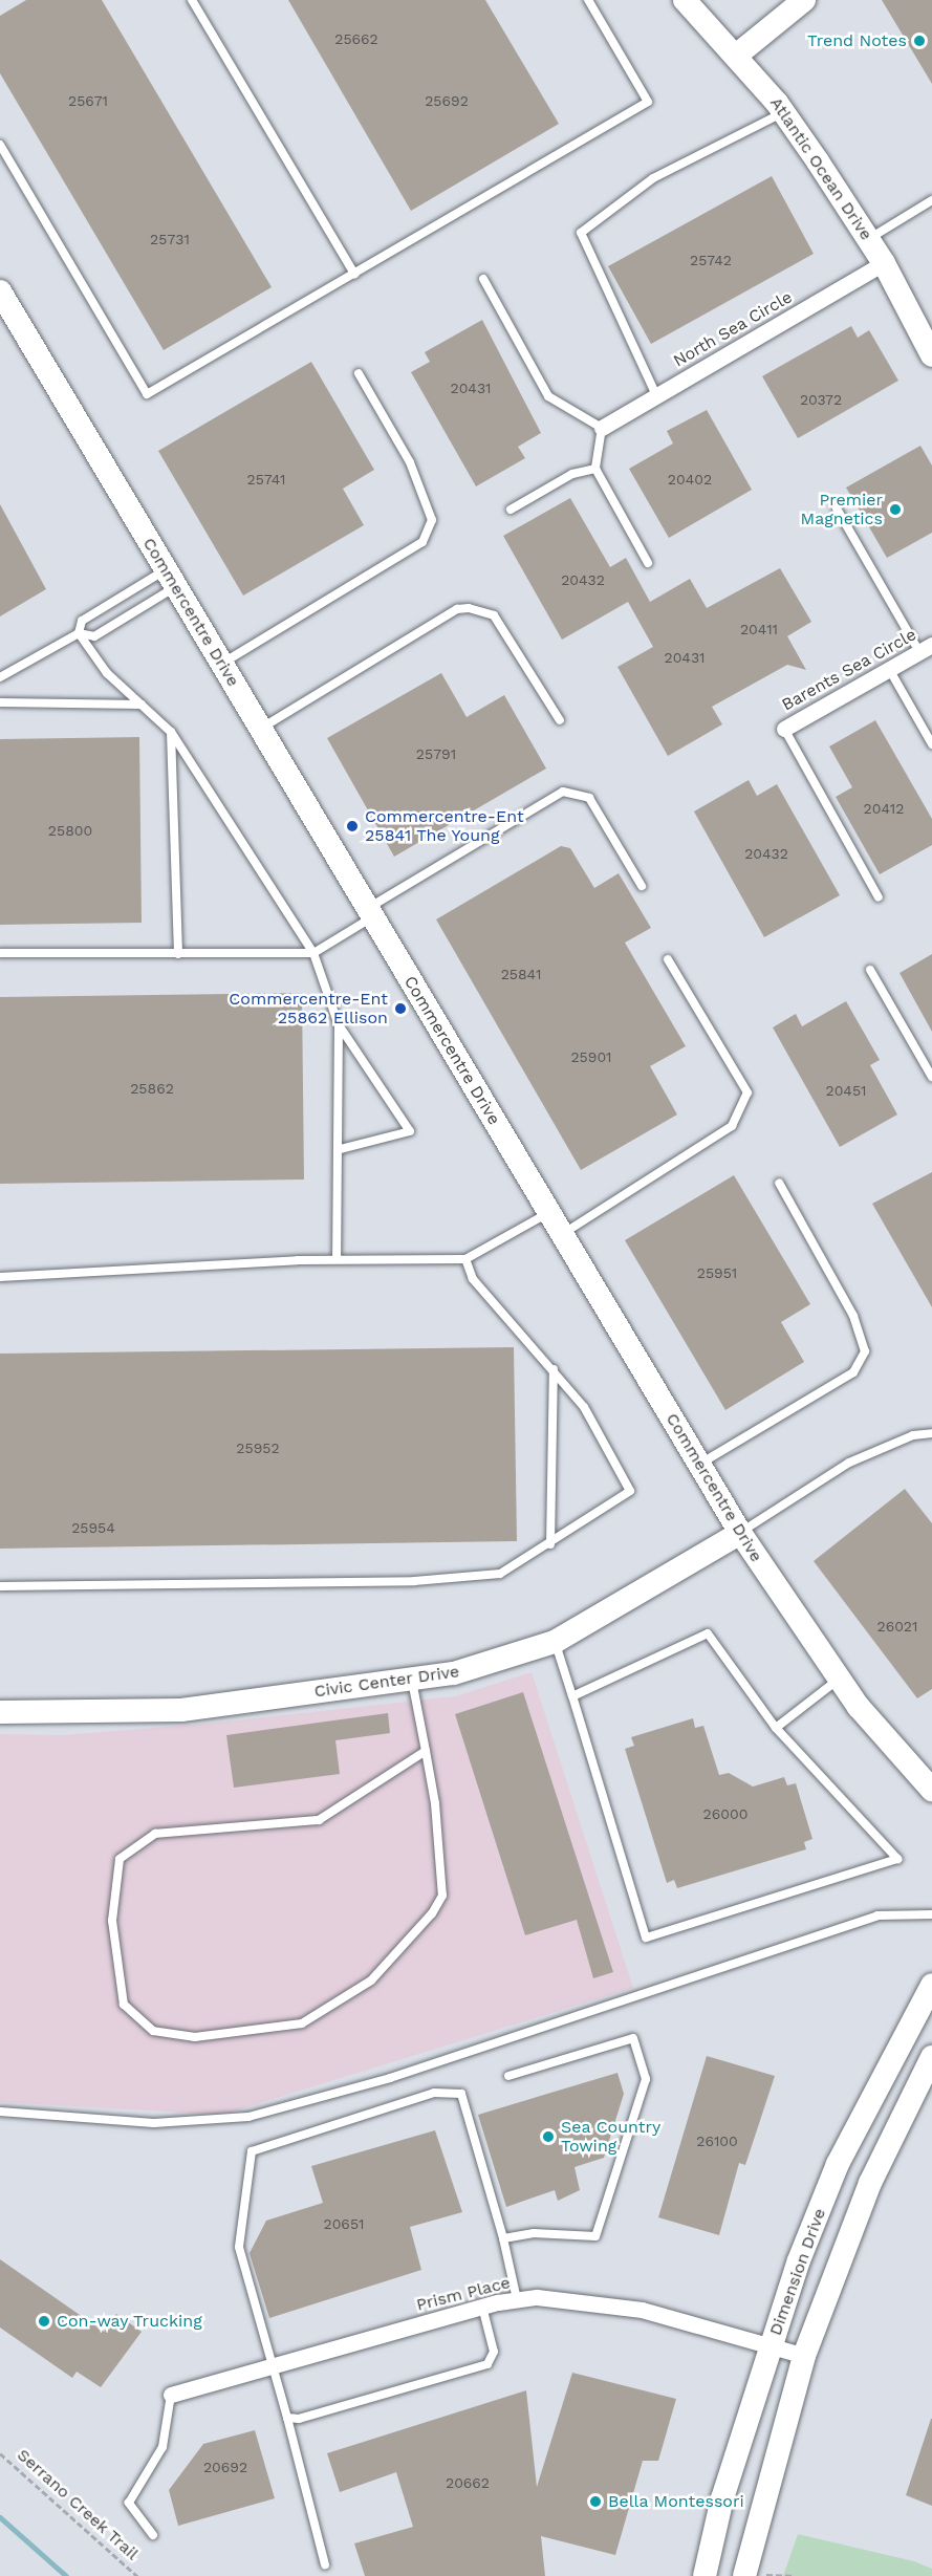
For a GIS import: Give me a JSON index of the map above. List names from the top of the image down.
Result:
{
  "streets": {
    "street": [
      "Atlantic Ocean Drive",
      "North Sea Circle",
      "Commercentre Drive",
      "Barents Sea Circle",
      "Civic Center Drive",
      "Dimension Drive",
      "Prism Place"
    ],
    "path": ["Serrano Creek Trail"]
  },
  "crossings": [
    ["Atlantic Ocean Drive", "North Sea Circle"],
    ["Commercentre Drive", "Civic Center Drive"],
    ["Dimension Drive", "Prism Place"]
  ],
  "places": [
    "Trend Notes",
    "Premier Magnetics",
    "Commercentre-Ent 25841 The Young",
    "Commercentre-Ent 25862 Ellison",
    "Sea Country Towing",
    "Con-way Trucking",
    "Bella Montessori"
  ],
  "house_numbers": [
    "25662",
    "25671",
    "25692",
    "25731",
    "25742",
    "20431",
    "20372",
    "25741",
    "20402",
    "20432",
    "20411",
    "20431",
    "25791",
    "20412",
    "25800",
    "20432",
    "25841",
    "25901",
    "25862",
    "20451",
    "25951",
    "25952",
    "25954",
    "26021",
    "26000",
    "26100",
    "20651",
    "20692",
    "20662"
  ]
}
